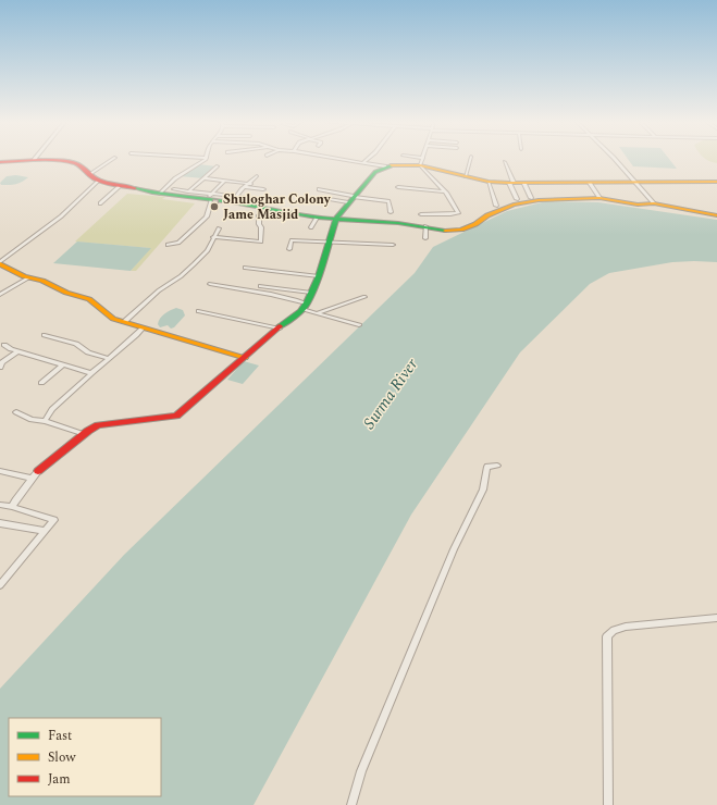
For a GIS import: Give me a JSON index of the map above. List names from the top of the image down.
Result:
{
  "water": ["Surma River"],
  "places": ["Shuloghar Colony Jame Masjid"],
  "legend": ["Fast", "Slow", "Jam"]
}
